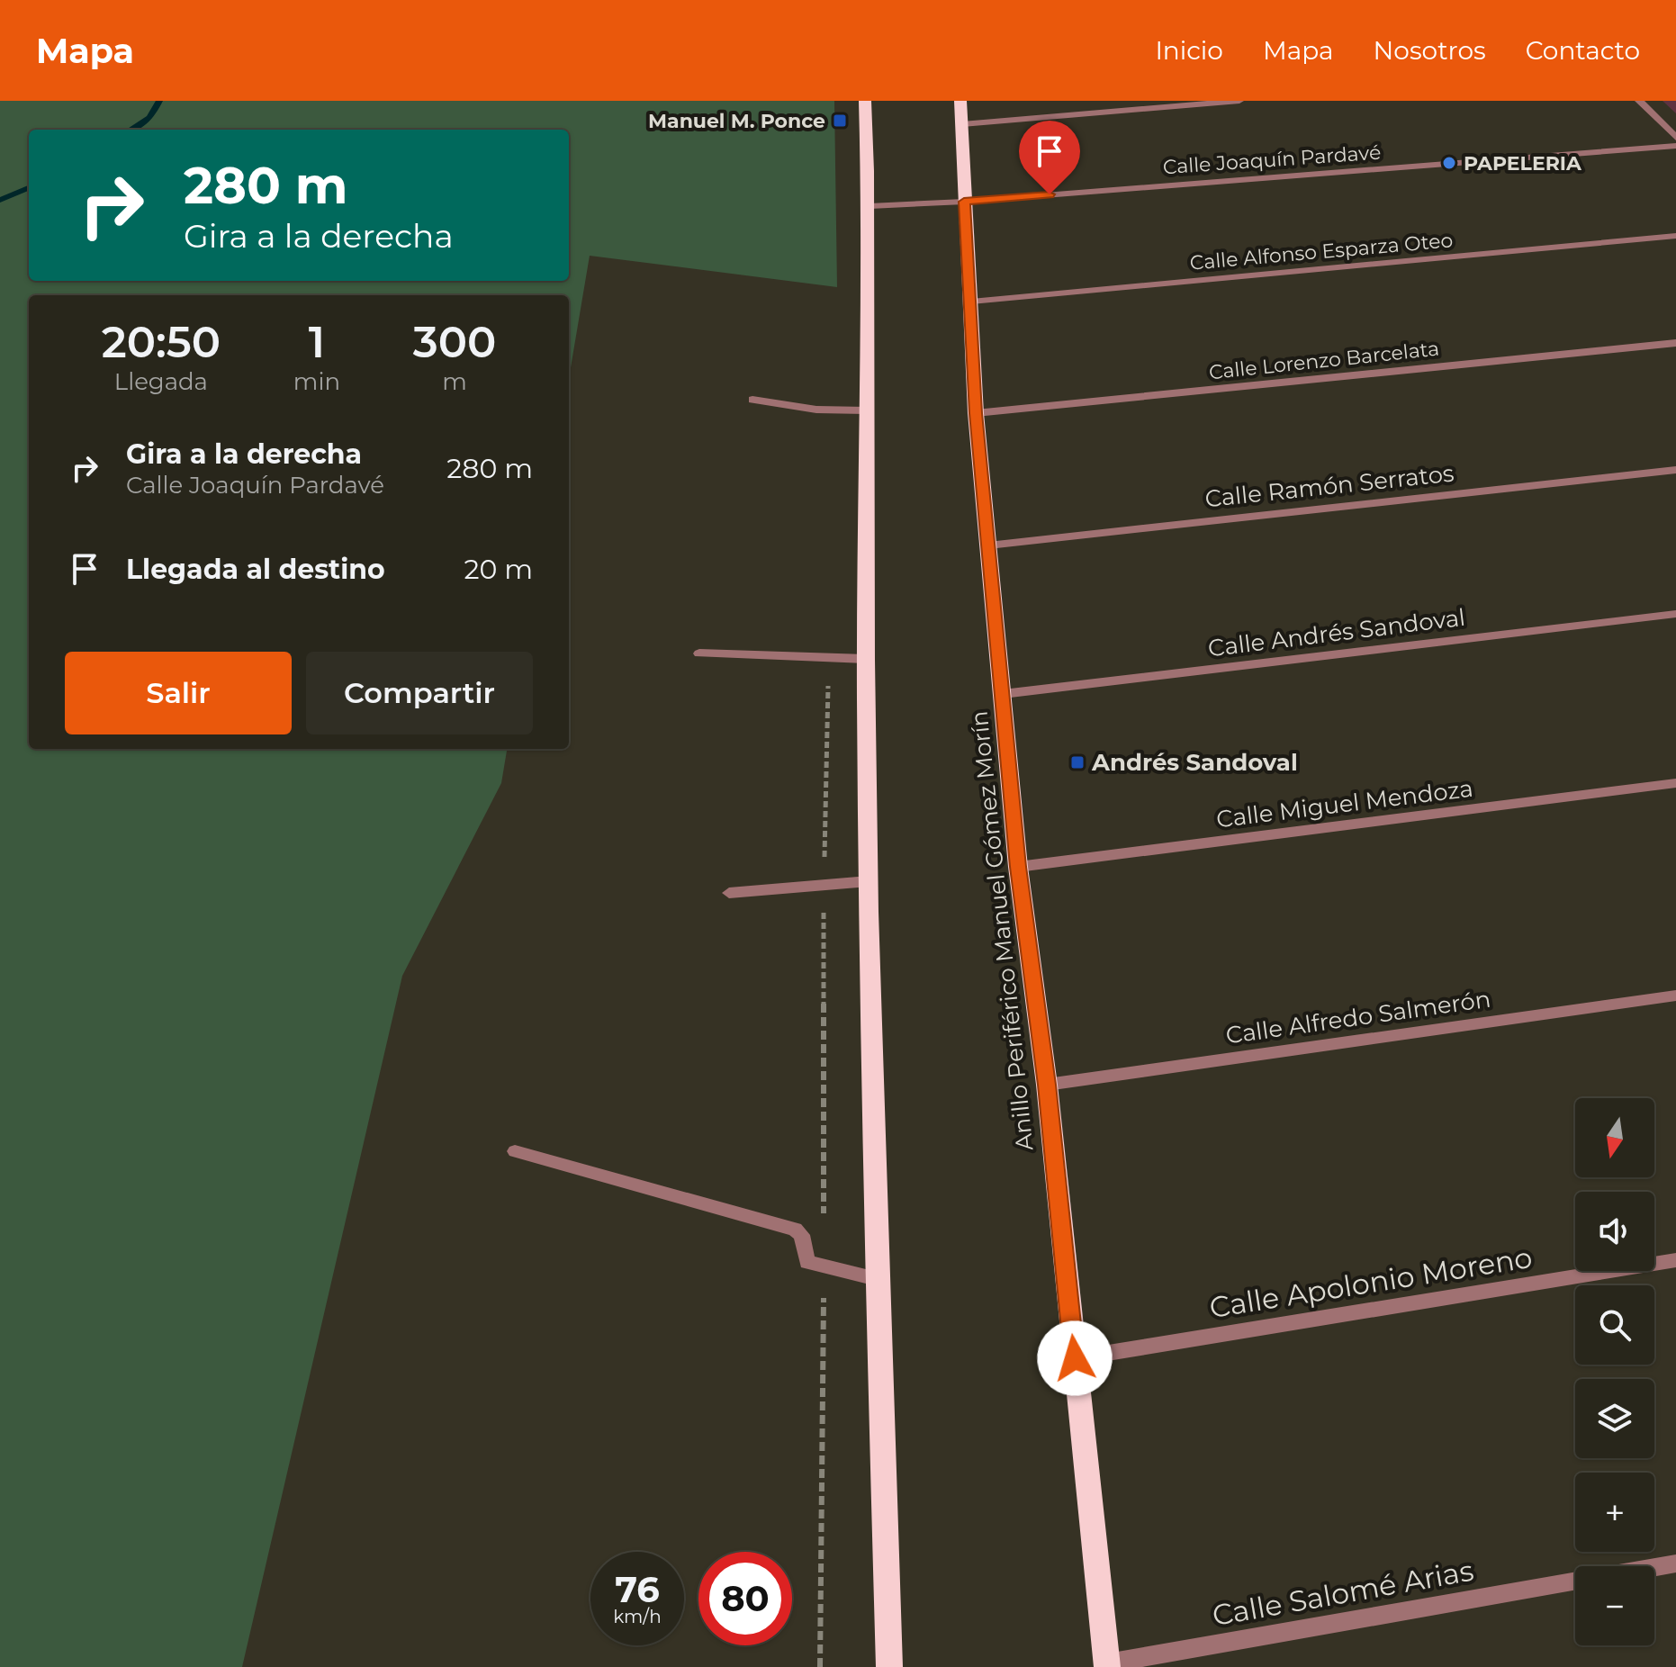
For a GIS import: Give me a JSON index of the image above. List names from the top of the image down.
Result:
{
  "streets": {
    "highway": ["Anillo Periférico Manuel Gómez Morín"],
    "street": [
      "Calle Joaquín Pardavé",
      "Calle Alfonso Esparza Oteo",
      "Calle Lorenzo Barcelata",
      "Calle Ramón Serratos",
      "Calle Andrés Sandoval",
      "Calle Miguel Mendoza",
      "Calle Alfredo Salmerón",
      "Calle Apolonio Moreno",
      "Calle Salomé Arias"
    ]
  },
  "crossings": [
    ["Calle Joaquín Pardavé", "Anillo Periférico Manuel Gómez Morín"],
    ["Calle Alfonso Esparza Oteo", "Anillo Periférico Manuel Gómez Morín"],
    ["Calle Lorenzo Barcelata", "Anillo Periférico Manuel Gómez Morín"],
    ["Calle Ramón Serratos", "Anillo Periférico Manuel Gómez Morín"],
    ["Calle Andrés Sandoval", "Anillo Periférico Manuel Gómez Morín"],
    ["Calle Miguel Mendoza", "Anillo Periférico Manuel Gómez Morín"],
    ["Anillo Periférico Manuel Gómez Morín", "Calle Alfredo Salmerón"],
    ["Anillo Periférico Manuel Gómez Morín", "Calle Apolonio Moreno"],
    ["Anillo Periférico Manuel Gómez Morín", "Calle Salomé Arias"]
  ],
  "places": {
    "transit": ["Manuel M. Ponce", "Andrés Sandoval"],
    "other": ["PAPELERIA"]
  },
  "north": "bottom",
  "page": {
    "header": "Mapa",
    "nav": [
      "Inicio",
      "Mapa",
      "Nosotros",
      "Contacto"
    ],
    "turn": ["280 m", "Gira a la derecha"],
    "eta": [
      "20:50",
      "Llegada",
      "1",
      "min",
      "300",
      "m"
    ],
    "list": [
      {
        "name": "Gira a la derecha",
        "note": "Calle Joaquín Pardavé",
        "value": "280 m"
      },
      {
        "name": "Llegada al destino",
        "value": "20 m"
      }
    ],
    "buttons": ["Salir", "Compartir"],
    "map_buttons": ["+", "−"],
    "speed": "76 km/h",
    "limit": "80"
  }
}
